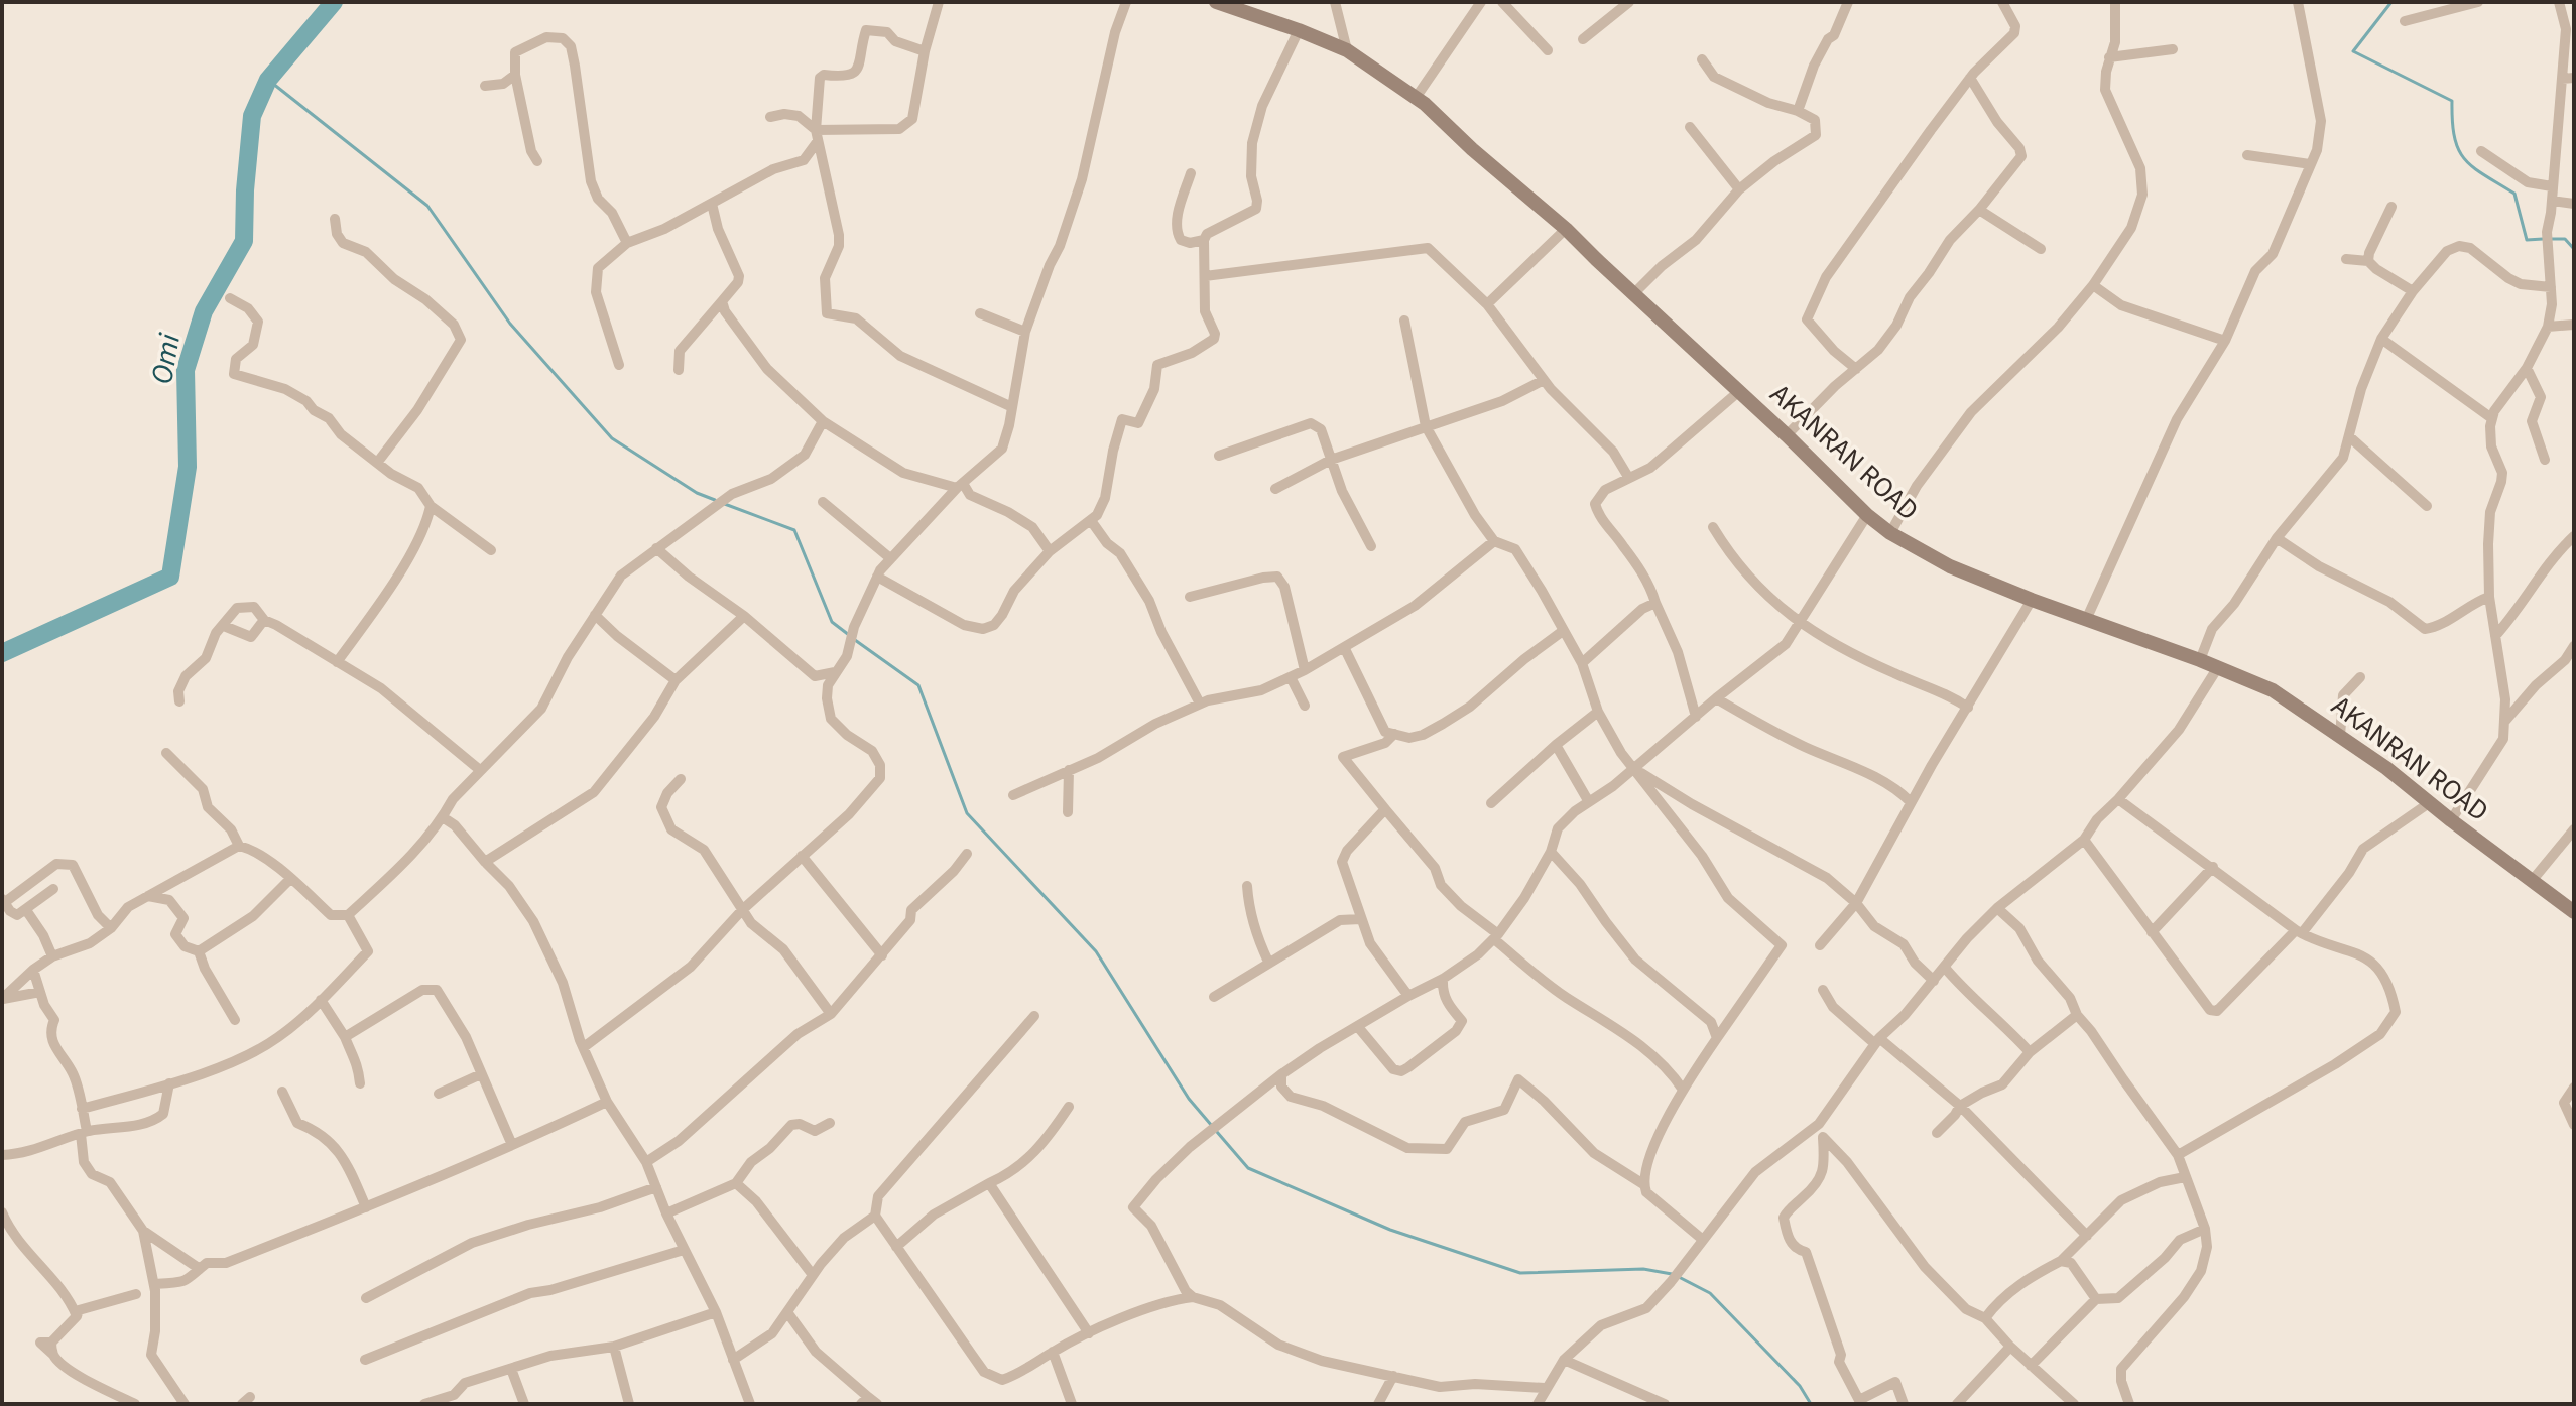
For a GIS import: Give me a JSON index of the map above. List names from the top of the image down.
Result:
{
  "streets": {
    "main road": ["AKANRAN ROAD"]
  },
  "water": ["Omi"]
}
